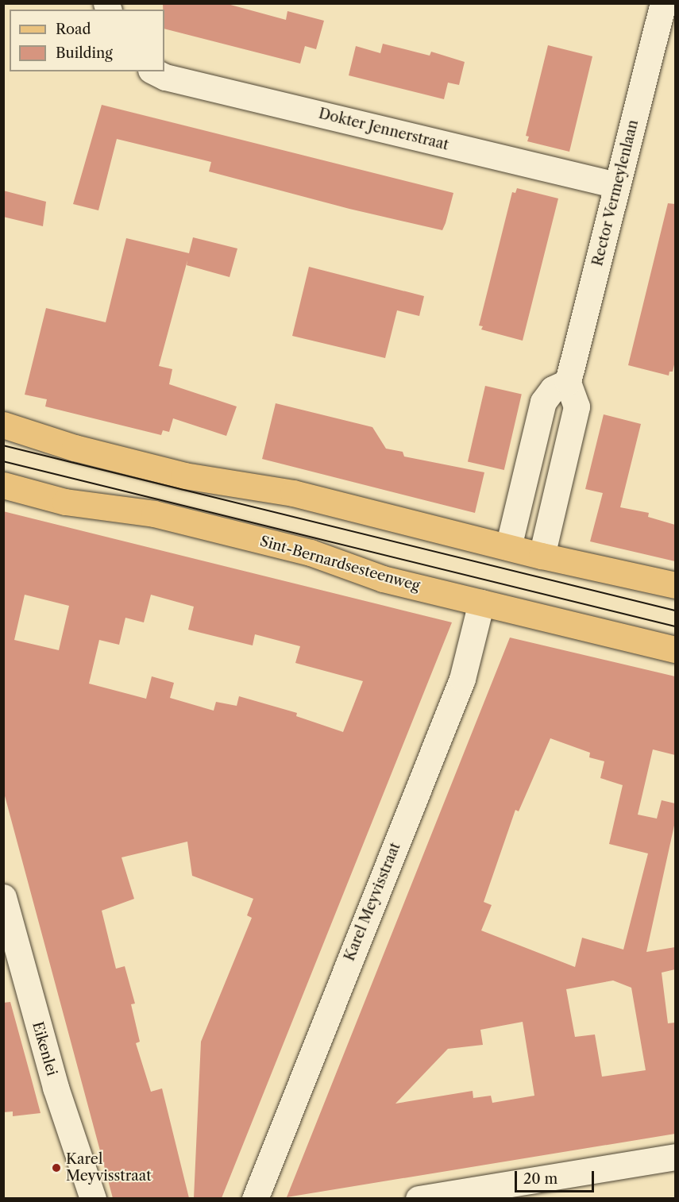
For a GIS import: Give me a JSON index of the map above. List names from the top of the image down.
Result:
{
  "streets": {
    "main road": ["Sint-Bernardsesteenweg"],
    "street": [
      "Dokter Jennerstraat",
      "Rector Vermeylenlaan",
      "Karel Meyvisstraat",
      "Eikenlei"
    ]
  },
  "crossings": [
    ["Dokter Jennerstraat", "Rector Vermeylenlaan"],
    ["Sint-Bernardsesteenweg", "Karel Meyvisstraat"]
  ],
  "places": ["Karel Meyvisstraat"],
  "legend": ["Road", "Building"],
  "scale_bar": "20 m"
}
